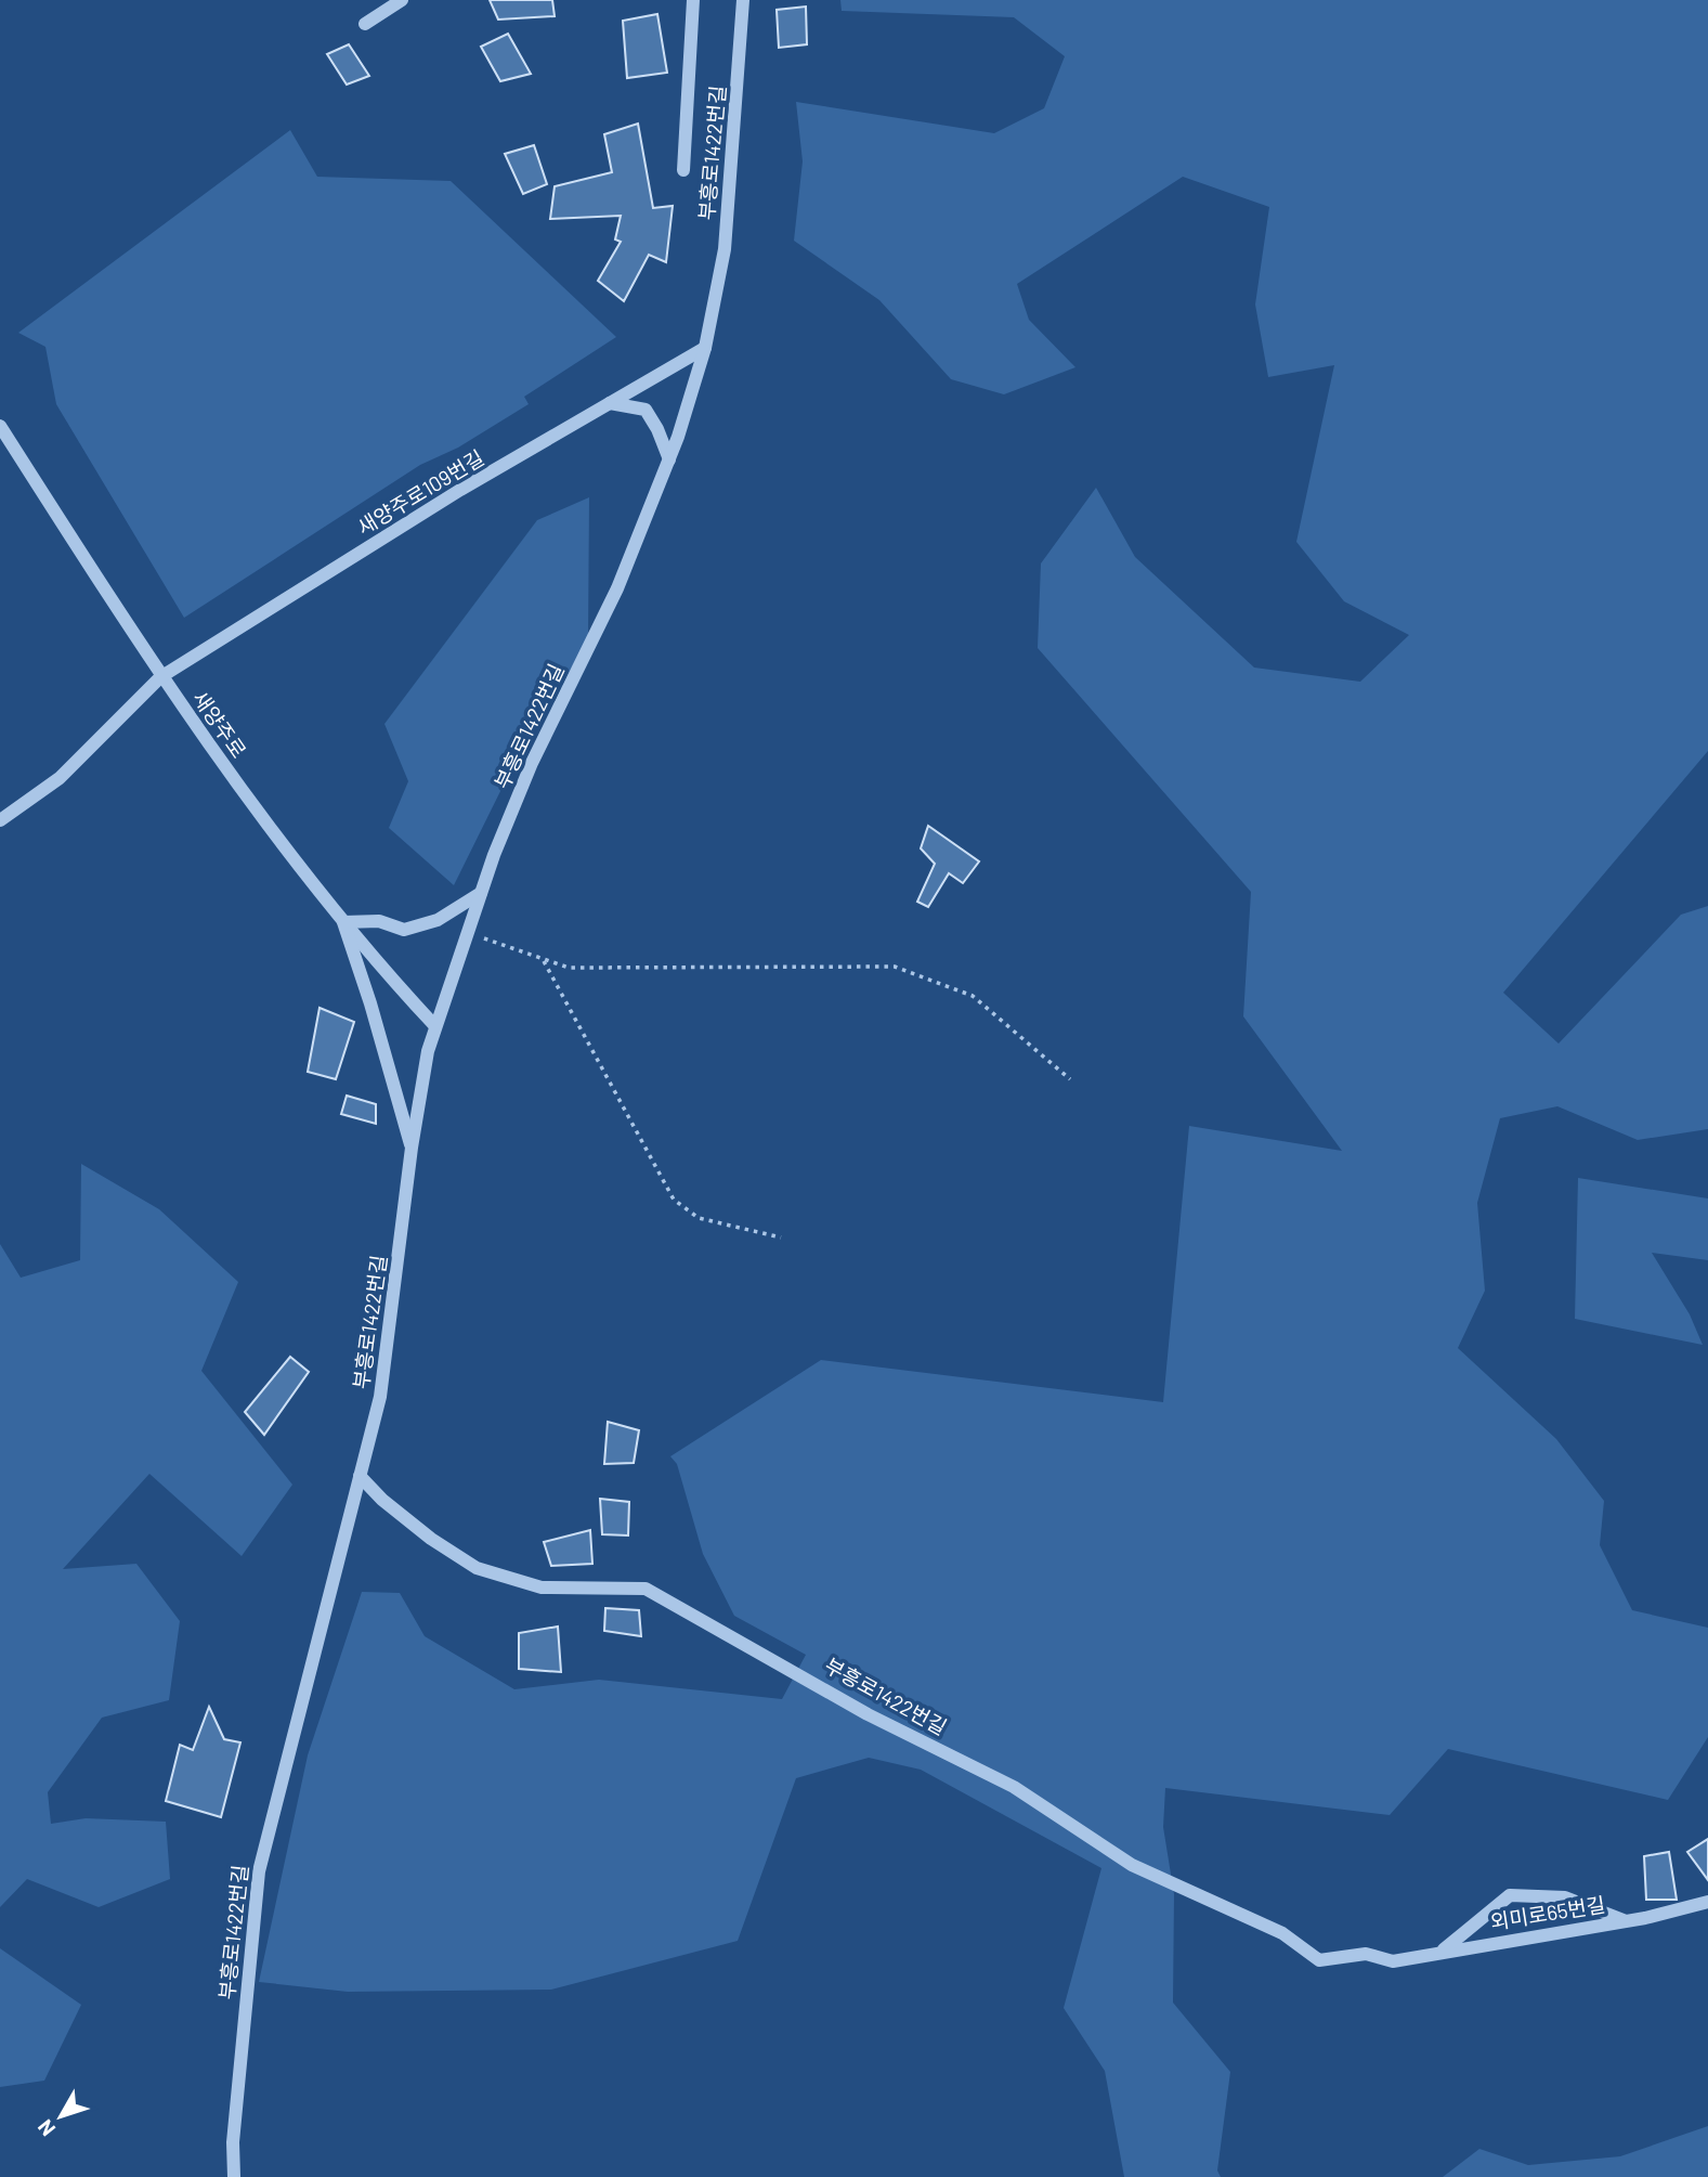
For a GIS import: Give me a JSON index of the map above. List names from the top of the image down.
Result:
{
  "streets": {
    "street": [
      "부흥로1422번길",
      "새양주로109번길",
      "새양주로",
      "외미로65번길"
    ]
  },
  "crossings": [
    ["부흥로1422번길", "새양주로109번길"],
    ["부흥로1422번길", "새양주로"],
    ["부흥로1422번길", "외미로65번길"],
    ["새양주로109번길", "새양주로"]
  ],
  "north": "bottom left"
}
